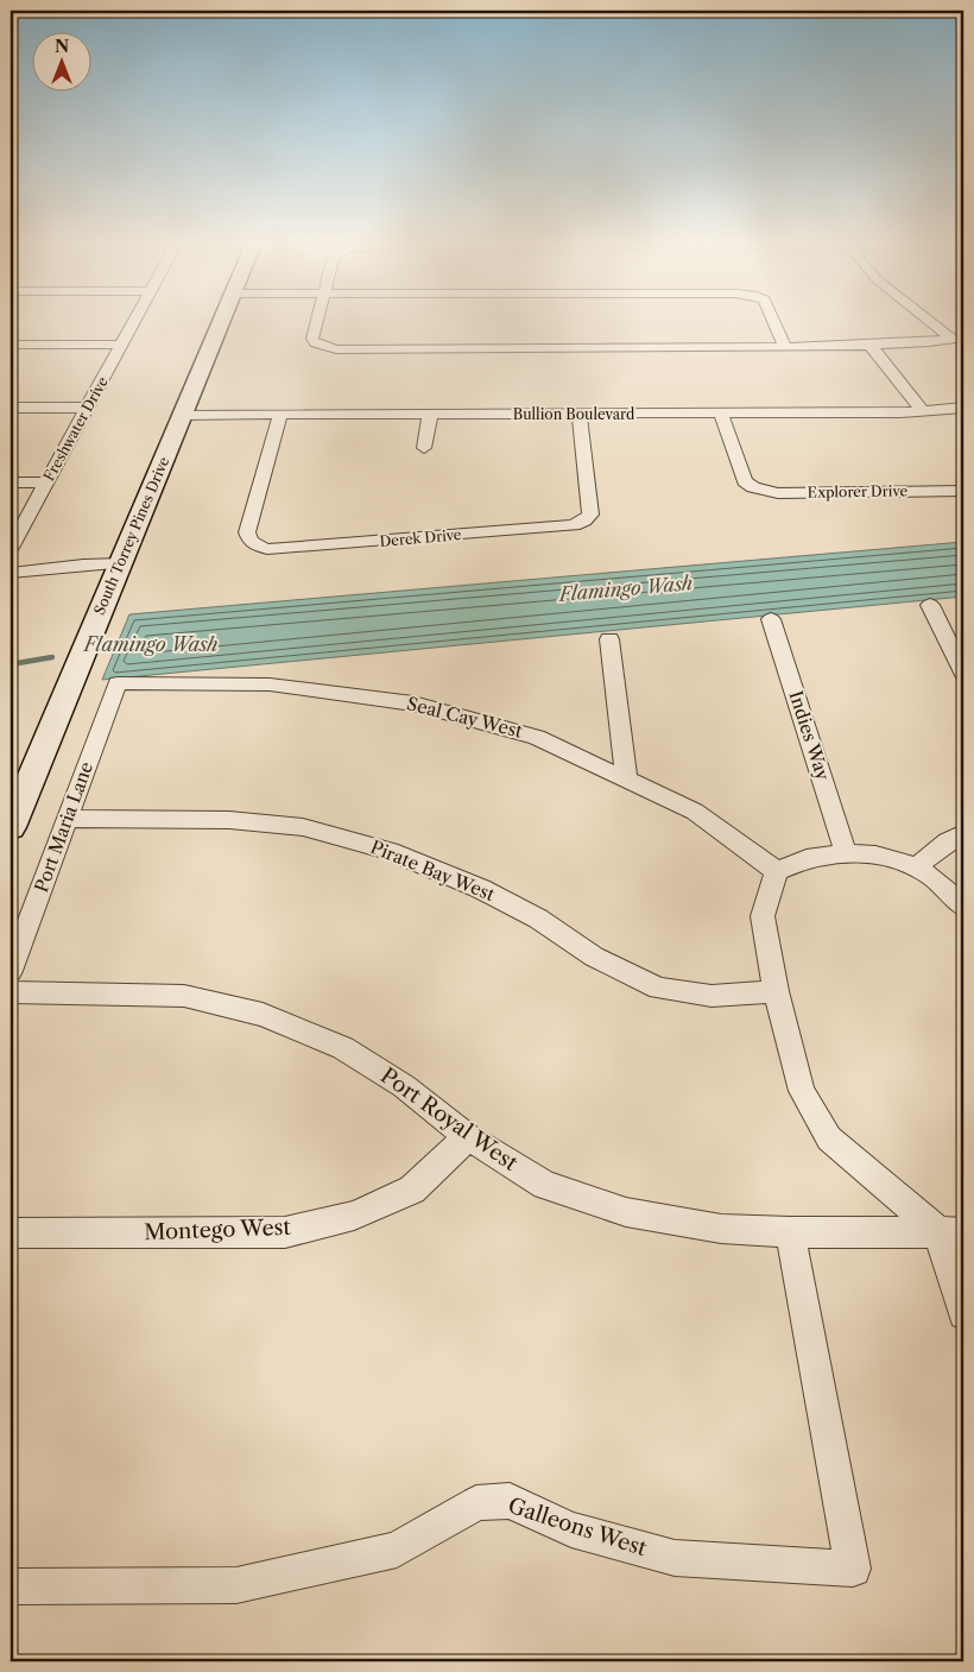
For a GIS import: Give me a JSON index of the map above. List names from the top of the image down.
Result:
{
  "streets": {
    "main road": ["South Torrey Pines Drive"],
    "street": [
      "Bullion Boulevard",
      "Freshwater Drive",
      "Explorer Drive",
      "Derek Drive",
      "Seal Cay West",
      "Indies Way",
      "Port Maria Lane",
      "Pirate Bay West",
      "Port Royal West",
      "Montego West",
      "Galleons West"
    ]
  },
  "crossings": [
    ["Bullion Boulevard", "South Torrey Pines Drive"],
    ["Bullion Boulevard", "Derek Drive"],
    ["Seal Cay West", "Port Maria Lane"],
    ["Port Maria Lane", "Pirate Bay West"],
    ["Port Royal West", "Montego West"],
    ["Port Royal West", "Galleons West"]
  ],
  "water": ["Flamingo Wash"],
  "north": "top"
}
